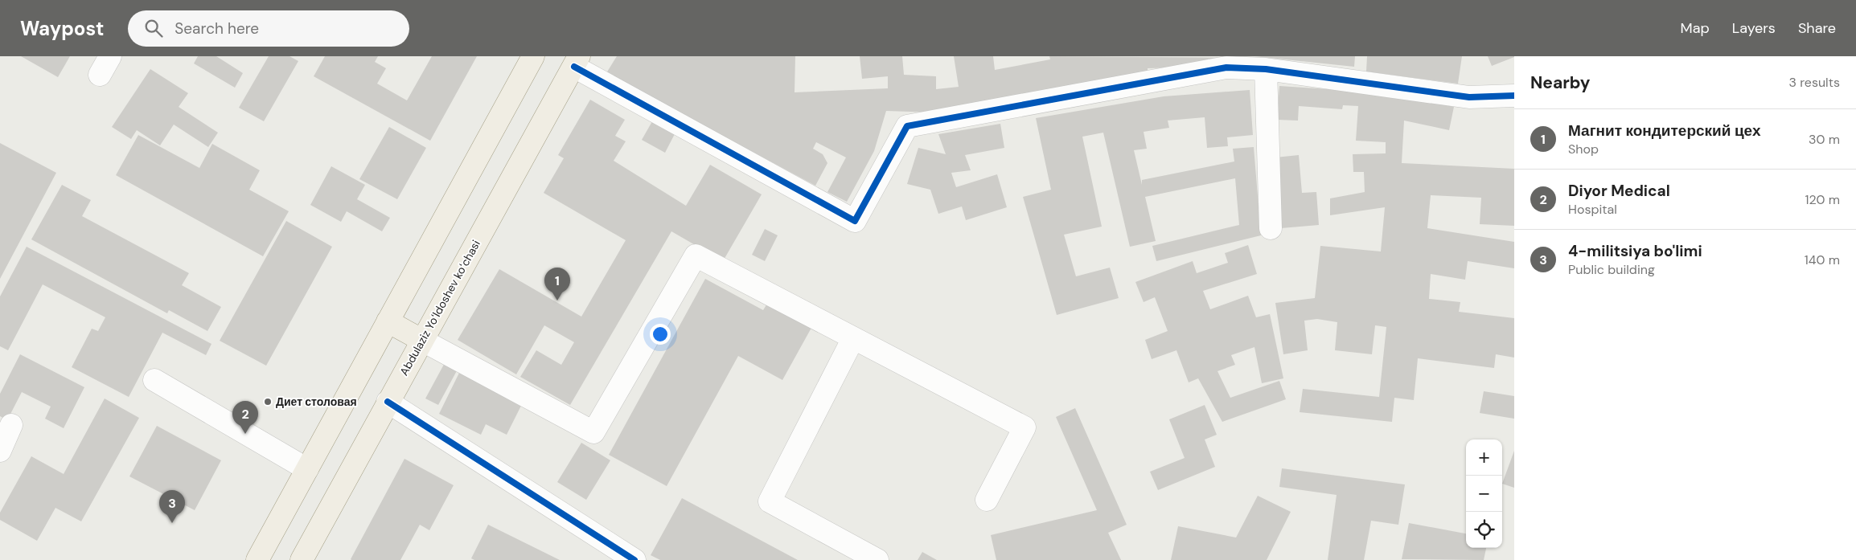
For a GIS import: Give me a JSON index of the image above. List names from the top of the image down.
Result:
{
  "streets": {
    "main road": ["Abdulaziz Yoʻldoshev koʻchasi"]
  },
  "places": ["Диет столовая"],
  "page": {
    "header": "Waypost",
    "search": "Search here",
    "nav": ["Map", "Layers", "Share"],
    "heading": ["Nearby", "3 results"],
    "list": [
      {
        "mark": "1",
        "name": "Магнит кондитерский цех",
        "note": "Shop",
        "value": "30 m"
      },
      {
        "mark": "2",
        "name": "Diyor Medical",
        "note": "Hospital",
        "value": "120 m"
      },
      {
        "mark": "3",
        "name": "4-militsiya bo'limi",
        "note": "Public building",
        "value": "140 m"
      }
    ],
    "pins": ["1", "2", "3"],
    "map_buttons": ["+", "−"]
  }
}
